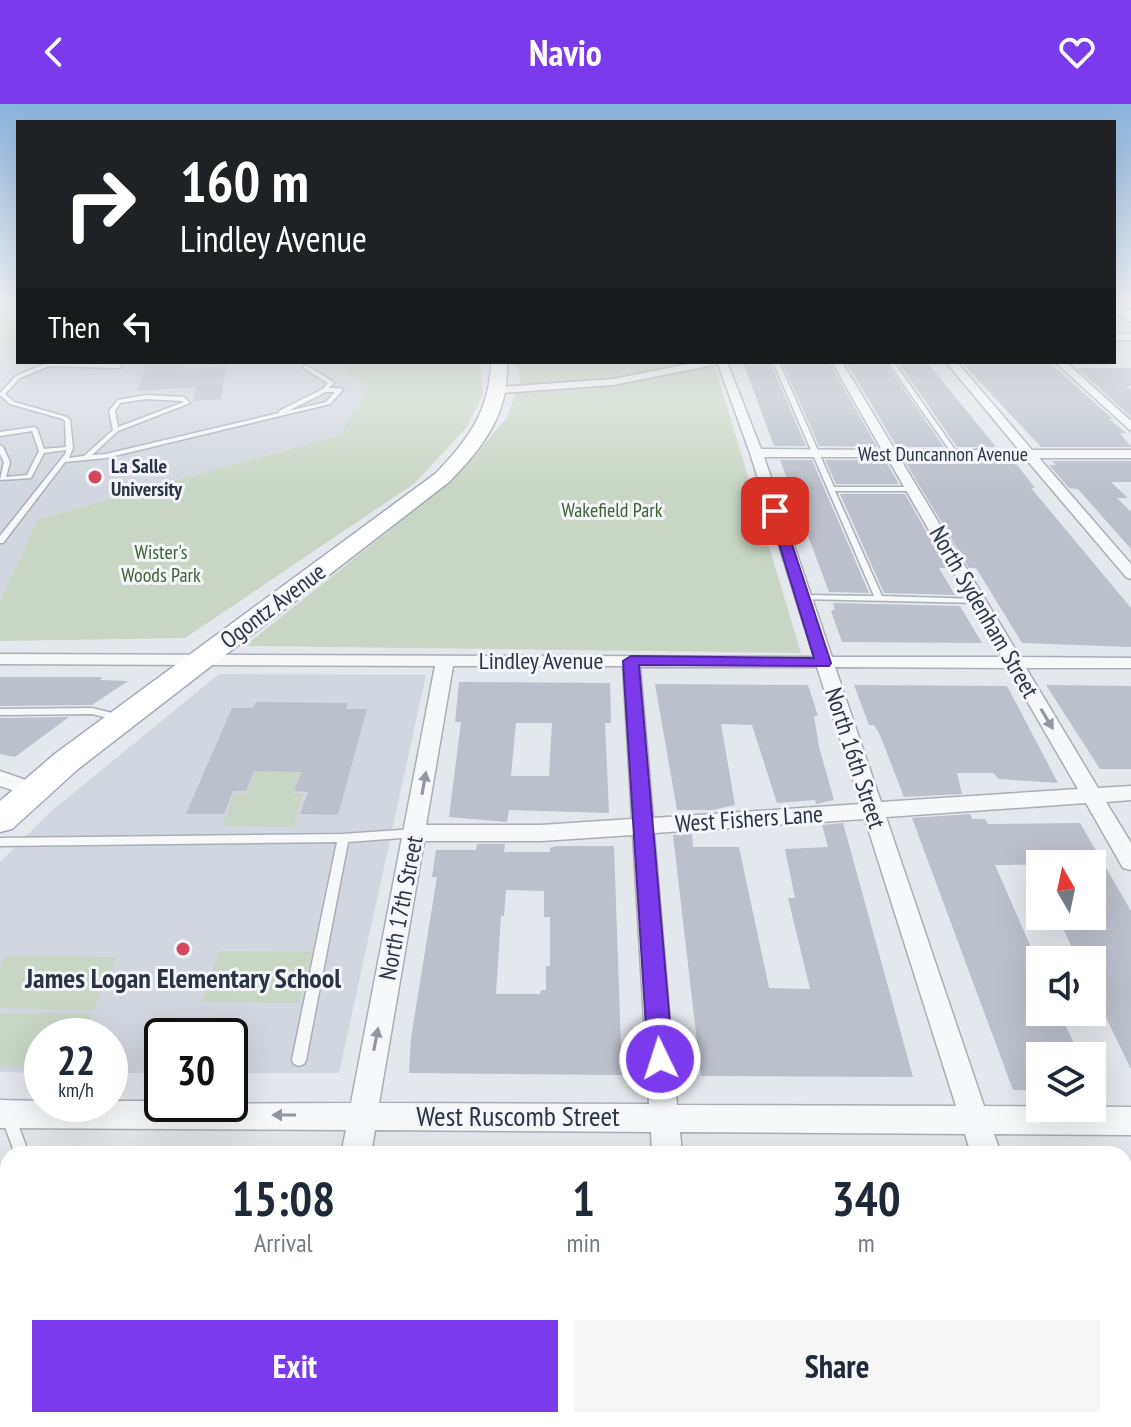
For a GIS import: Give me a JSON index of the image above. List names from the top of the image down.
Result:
{
  "streets": {
    "main road": ["Ogontz Avenue"],
    "street": [
      "West Duncannon Avenue",
      "North Sydenham Street",
      "Lindley Avenue",
      "North 16th Street",
      "West Fishers Lane",
      "North 17th Street",
      "West Ruscomb Street"
    ]
  },
  "crossings": [
    ["West Duncannon Avenue", "North Sydenham Street"],
    ["West Duncannon Avenue", "North 16th Street"],
    ["Ogontz Avenue", "Lindley Avenue"],
    ["North Sydenham Street", "Lindley Avenue"],
    ["North Sydenham Street", "West Fishers Lane"],
    ["Lindley Avenue", "North 16th Street"],
    ["Lindley Avenue", "North 17th Street"],
    ["North 16th Street", "West Fishers Lane"],
    ["North 16th Street", "West Ruscomb Street"],
    ["West Fishers Lane", "North 17th Street"],
    ["North 17th Street", "West Ruscomb Street"]
  ],
  "one_way": ["North 17th Street"],
  "parks": ["Wakefield Park", "Wister's Woods Park"],
  "places": ["La Salle University", "James Logan Elementary School"],
  "north": "top",
  "page": {
    "header": "Navio",
    "turn": ["160 m", "Lindley Avenue"],
    "then": "Then",
    "speed": "22 km/h",
    "limit": "30",
    "eta": [
      "15:08",
      "Arrival",
      "1",
      "min",
      "340",
      "m"
    ],
    "buttons": ["Exit", "Share"]
  }
}
